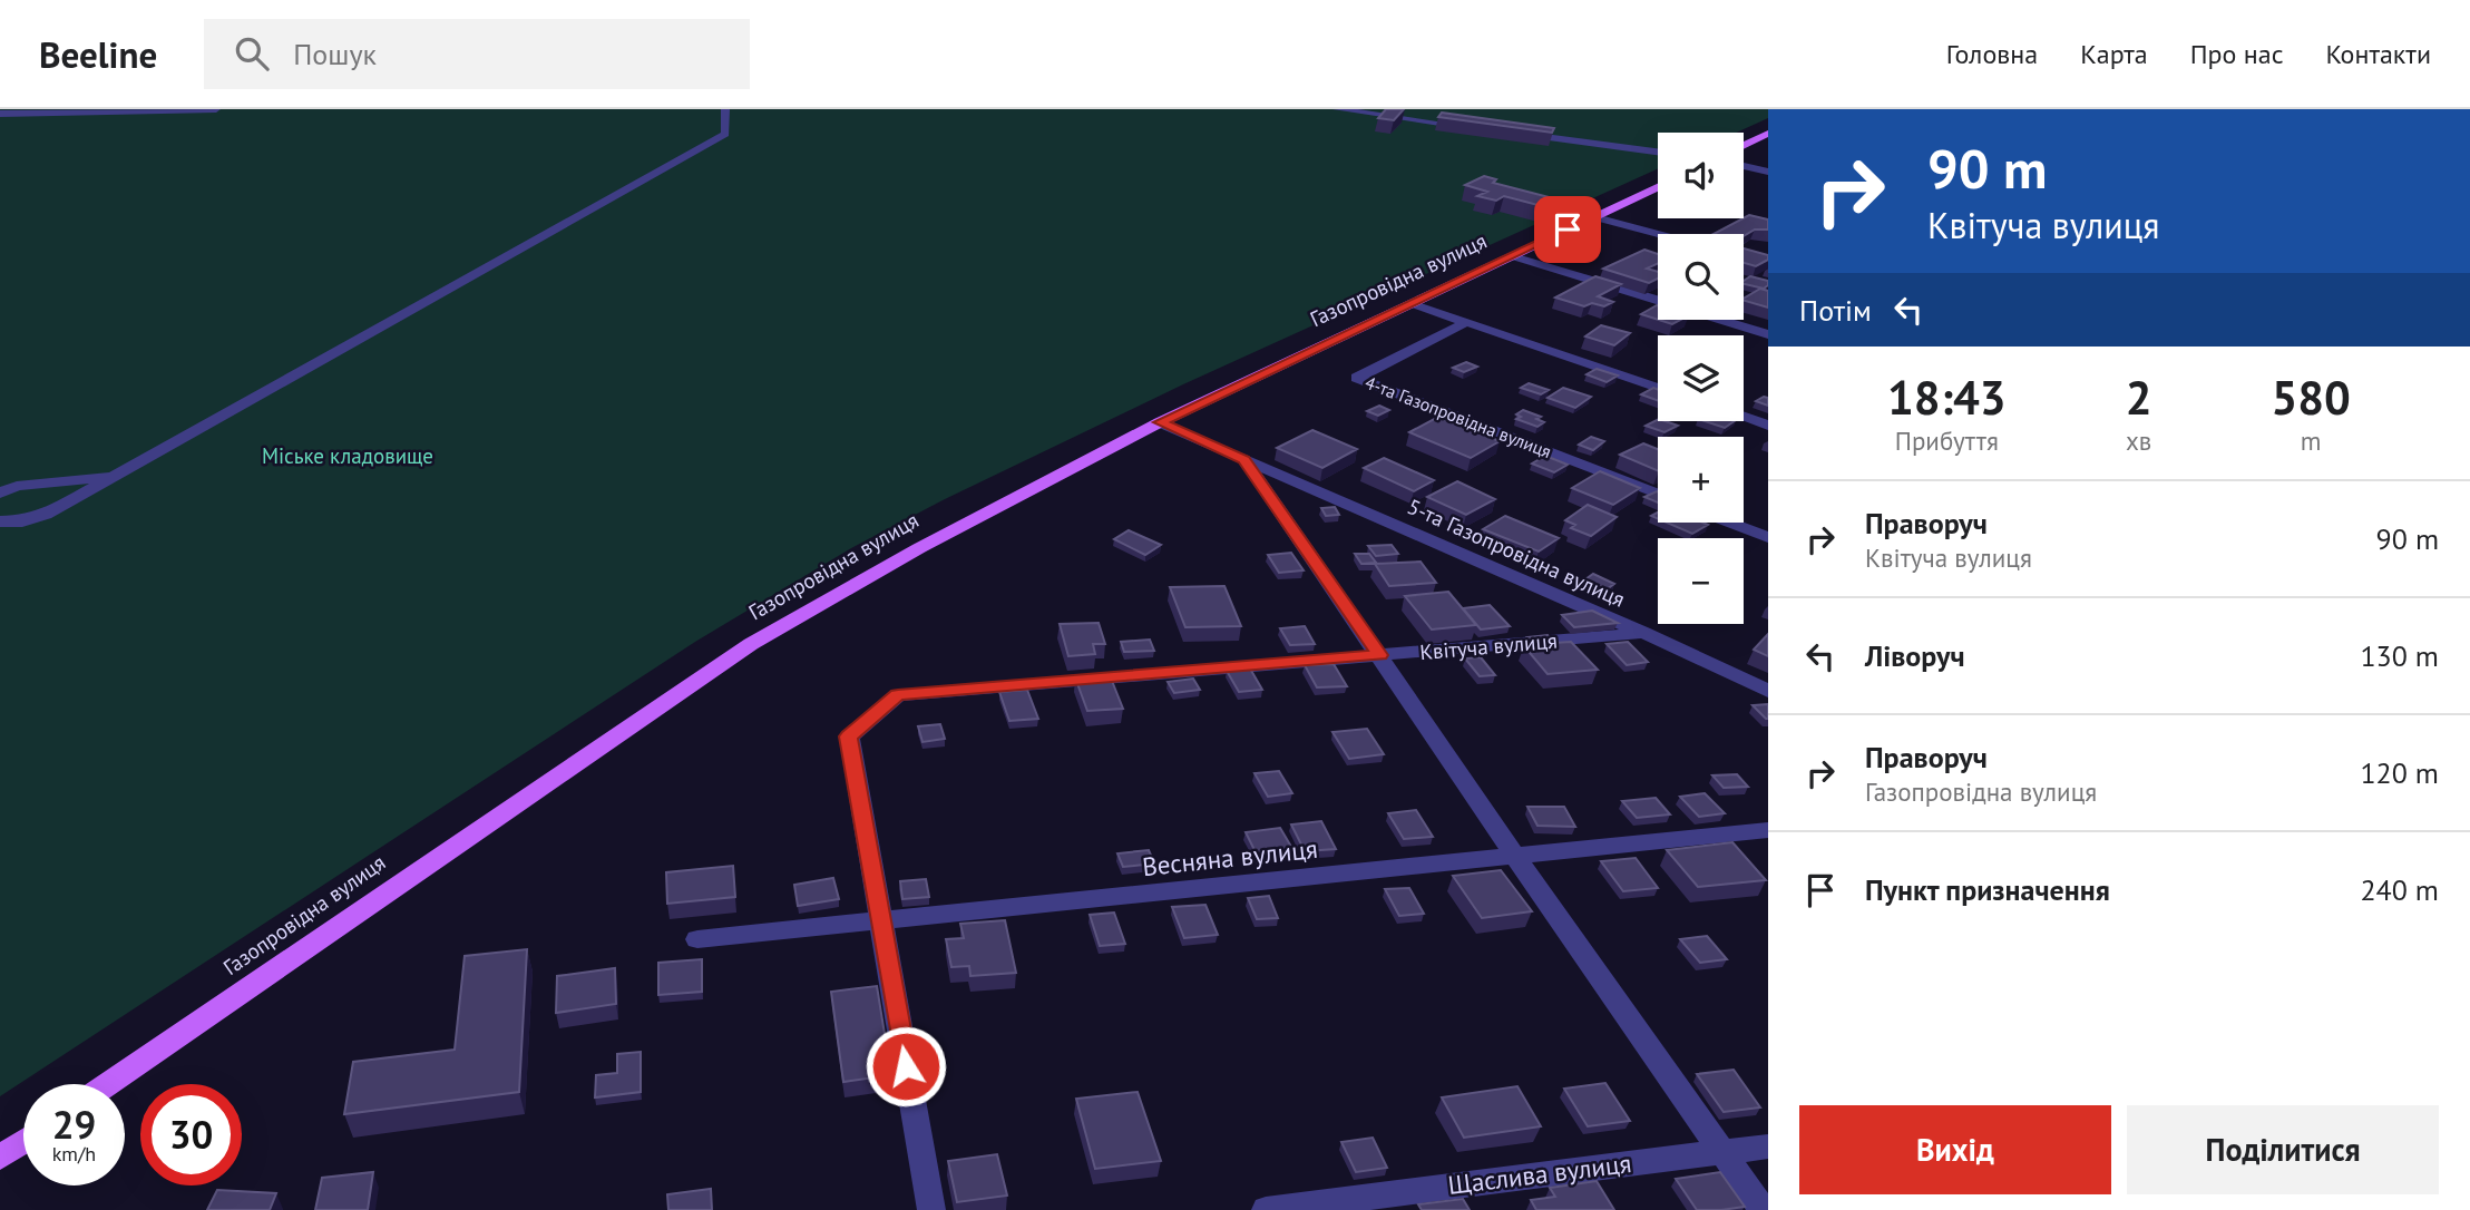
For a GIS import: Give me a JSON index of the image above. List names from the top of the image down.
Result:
{
  "streets": {
    "main road": ["Газопровідна вулиця"],
    "street": [
      "4-та Газопровідна вулиця",
      "5-та Газопровідна вулиця",
      "Квітуча вулиця",
      "Весняна вулиця",
      "Щаслива вулиця"
    ]
  },
  "crossings": [
    ["Газопровідна вулиця", "5-та Газопровідна вулиця"],
    ["5-та Газопровідна вулиця", "Квітуча вулиця"],
    ["Квітуча вулиця", "Весняна вулиця"]
  ],
  "parks": ["Міське кладовище"],
  "page": {
    "header": "Beeline",
    "search": "Пошук",
    "nav": [
      "Головна",
      "Карта",
      "Про нас",
      "Контакти"
    ],
    "turn": ["90 m", "Квітуча вулиця"],
    "map_buttons": ["+", "−"],
    "then": "Потім",
    "eta": [
      "18:43",
      "Прибуття",
      "2",
      "хв",
      "580",
      "m"
    ],
    "list": [
      {
        "name": "Праворуч",
        "note": "Квітуча вулиця",
        "value": "90 m"
      },
      {
        "name": "Ліворуч",
        "value": "130 m"
      },
      {
        "name": "Праворуч",
        "note": "Газопровідна вулиця",
        "value": "120 m"
      },
      {
        "name": "Пункт призначення",
        "value": "240 m"
      }
    ],
    "speed": "29 km/h",
    "limit": "30",
    "buttons": ["Вихід", "Поділитися"]
  }
}
